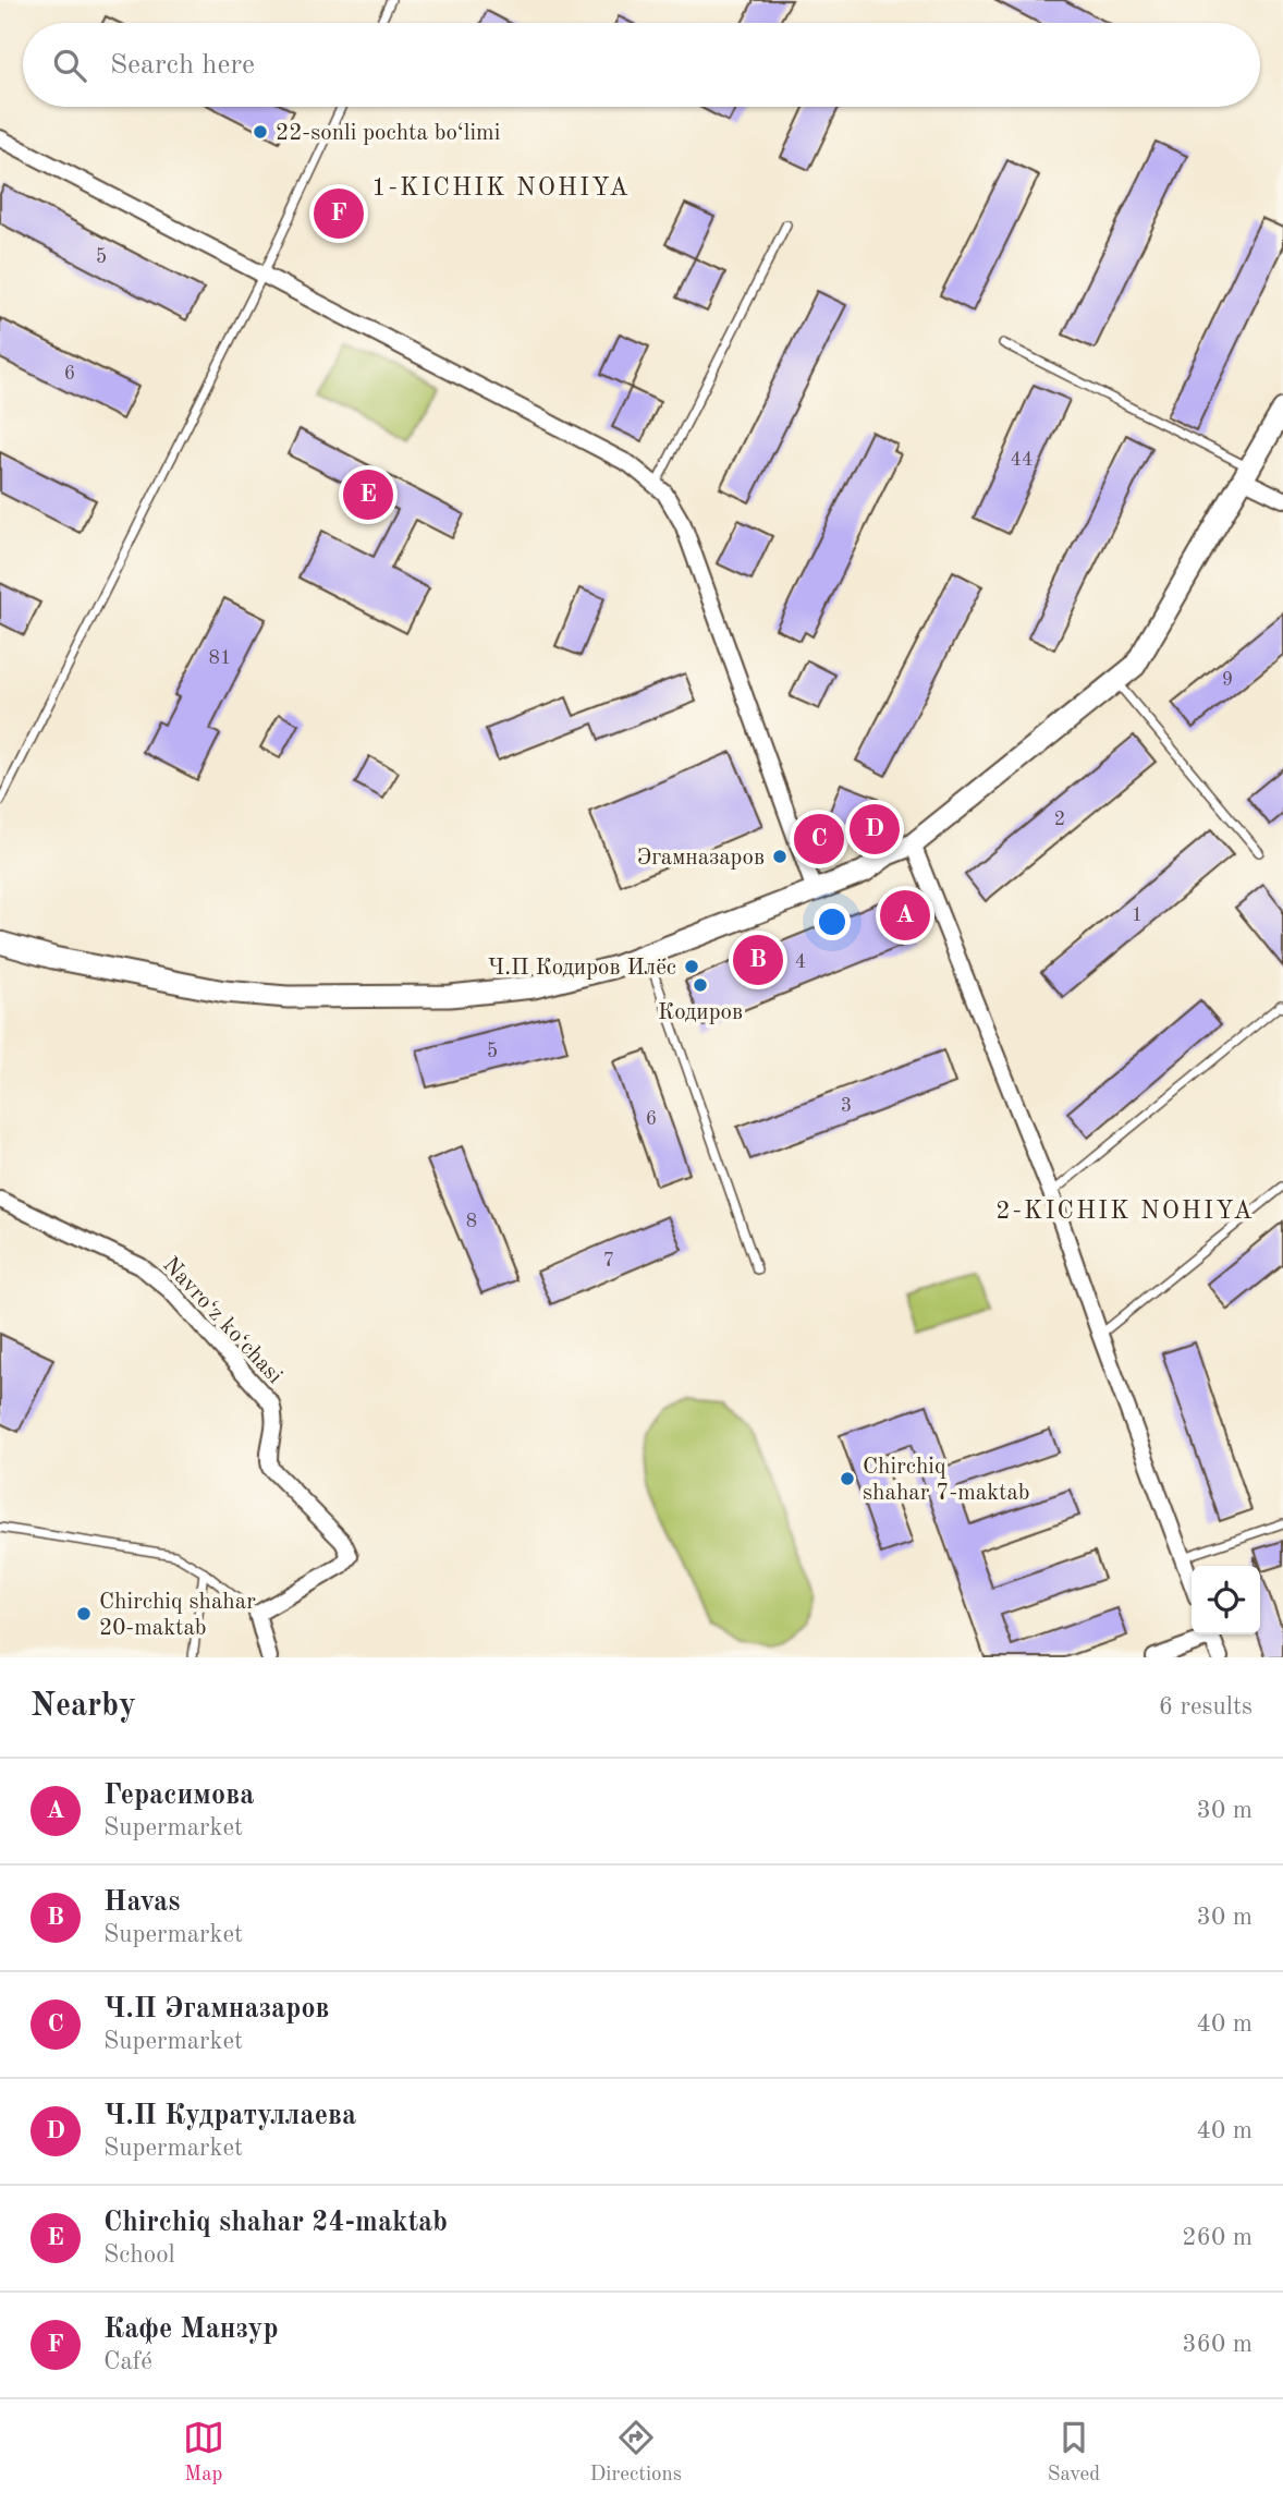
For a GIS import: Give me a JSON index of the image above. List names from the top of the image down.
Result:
{
  "streets": {
    "street": ["Navro‘z ko‘chasi"]
  },
  "districts": ["1-KICHIK NOHIYA", "2-KICHIK NOHIYA"],
  "places": [
    "22-sonli pochta bo‘limi",
    "Эгамназаров",
    "Ч.П Кодиров Илёс",
    "Кодиров",
    "Chirchiq shahar 7-maktab",
    "Chirchiq shahar 20-maktab"
  ],
  "house_numbers": [
    "5",
    "6",
    "44",
    "81",
    "9",
    "2",
    "1",
    "4",
    "5",
    "3",
    "6",
    "8",
    "7"
  ],
  "page": {
    "search": "Search here",
    "pins": [
      "F",
      "E",
      "D",
      "C",
      "A",
      "B"
    ],
    "heading": ["Nearby", "6 results"],
    "list": [
      {
        "mark": "A",
        "name": "Герасимова",
        "note": "Supermarket",
        "value": "30 m"
      },
      {
        "mark": "B",
        "name": "Havas",
        "note": "Supermarket",
        "value": "30 m"
      },
      {
        "mark": "C",
        "name": "Ч.П Эгамназаров",
        "note": "Supermarket",
        "value": "40 m"
      },
      {
        "mark": "D",
        "name": "Ч.П Кудратуллаева",
        "note": "Supermarket",
        "value": "40 m"
      },
      {
        "mark": "E",
        "name": "Chirchiq shahar 24-maktab",
        "note": "School",
        "value": "260 m"
      },
      {
        "mark": "F",
        "name": "Кафе Манзур",
        "note": "Café",
        "value": "360 m"
      }
    ],
    "nav": ["Map", "Directions", "Saved"]
  }
}
